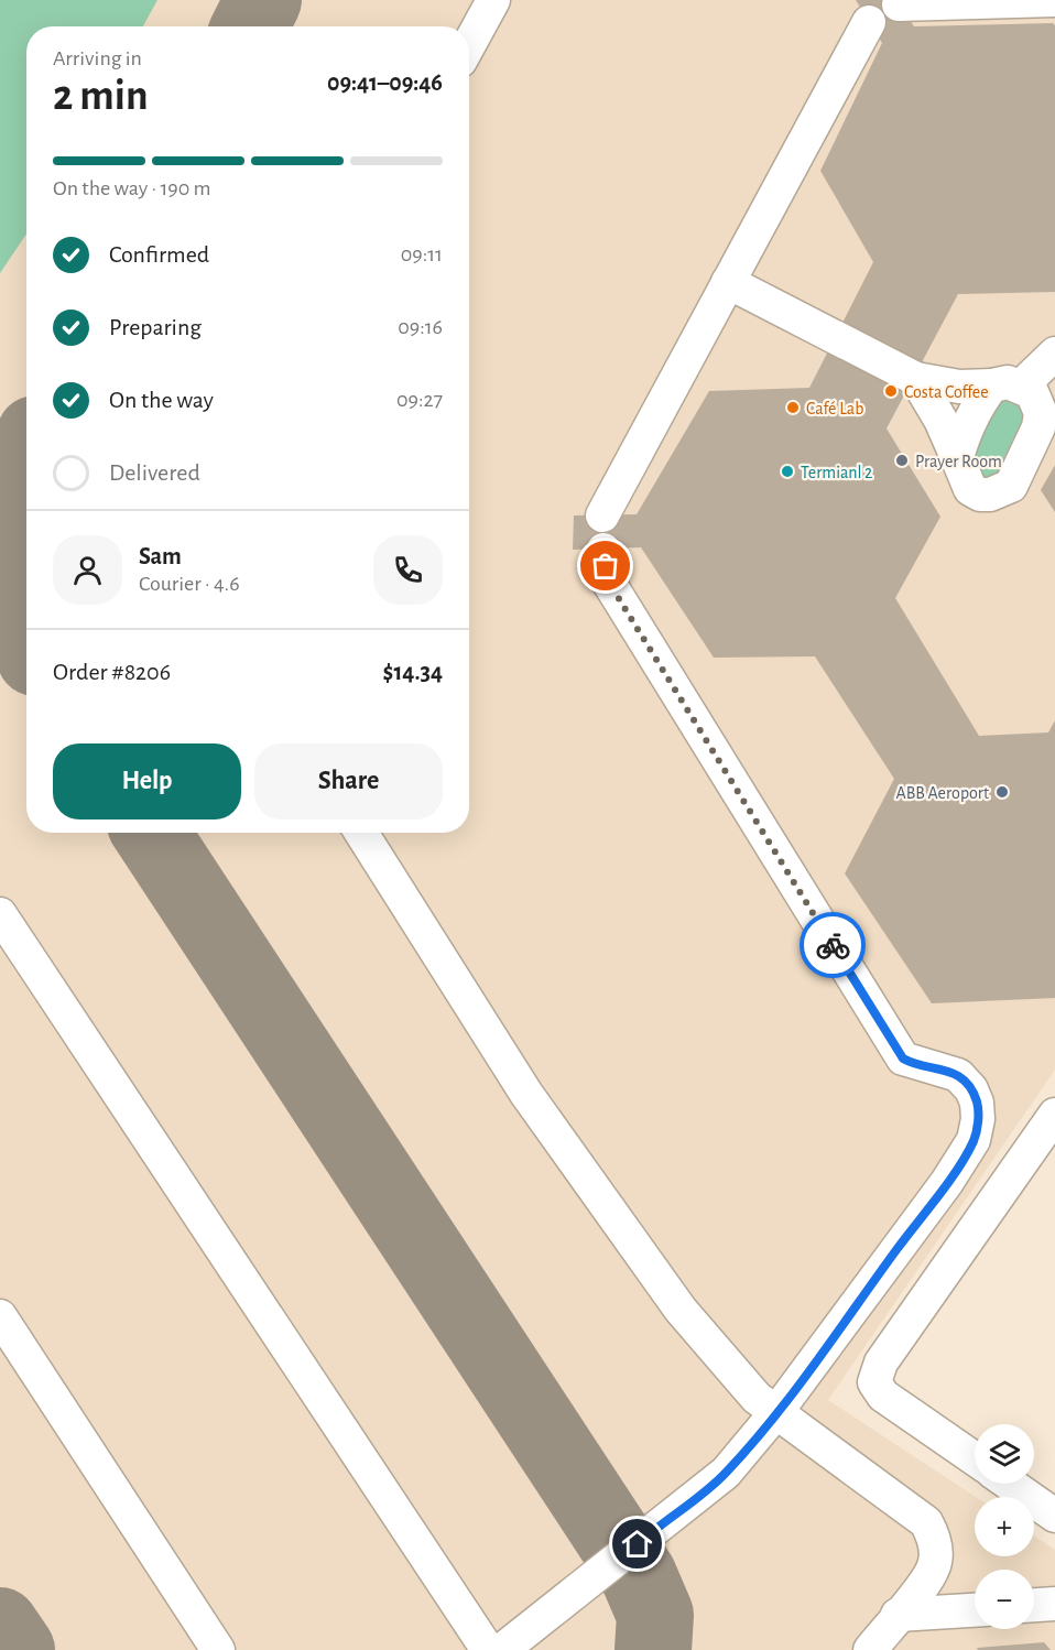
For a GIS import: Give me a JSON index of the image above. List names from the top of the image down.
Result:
{
  "places": [
    "Costa Coffee",
    "Café Lab",
    "Prayer Room",
    "Termianl 2",
    "ABB Aeroport"
  ],
  "page": {
    "heading": ["2 min", "Arriving in", "09:41–09:46"],
    "panel": [
      "Sam",
      "Courier · 4.6",
      "Order #8206",
      "$14.34"
    ],
    "bar": "On the way · 190 m",
    "list": [
      ["Confirmed", "09:11"],
      ["Preparing", "09:16"],
      ["On the way", "09:27"],
      "Delivered"
    ],
    "buttons": ["Help", "Share"],
    "map_buttons": ["+", "−"]
  }
}
